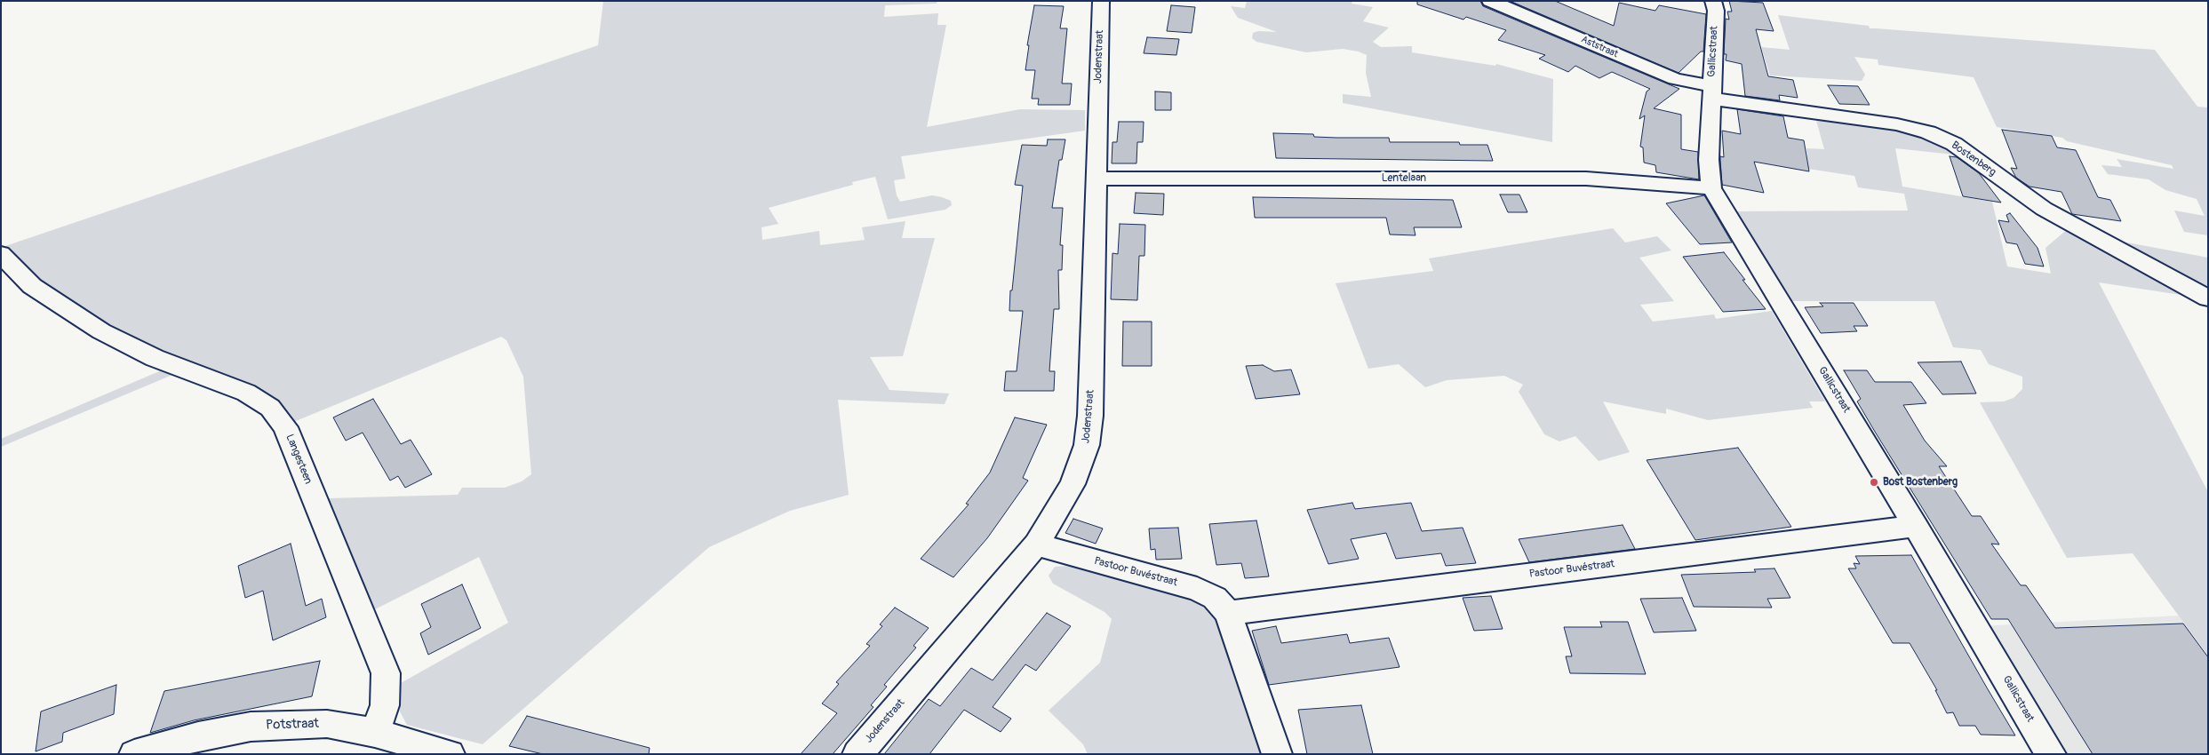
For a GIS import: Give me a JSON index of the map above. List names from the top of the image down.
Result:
{
  "streets": {
    "street": [
      "Aststraat",
      "Gallicstraat",
      "Jodenstraat",
      "Bostenberg",
      "Lentelaan",
      "Langesteen",
      "Pastoor Buvéstraat",
      "Potstraat"
    ]
  },
  "crossings": [
    ["Aststraat", "Gallicstraat"],
    ["Aststraat", "Bostenberg"],
    ["Gallicstraat", "Bostenberg"],
    ["Gallicstraat", "Lentelaan"],
    ["Gallicstraat", "Pastoor Buvéstraat"],
    ["Jodenstraat", "Lentelaan"],
    ["Jodenstraat", "Pastoor Buvéstraat"],
    ["Langesteen", "Potstraat"]
  ],
  "places": ["Bost Bostenberg"]
}
